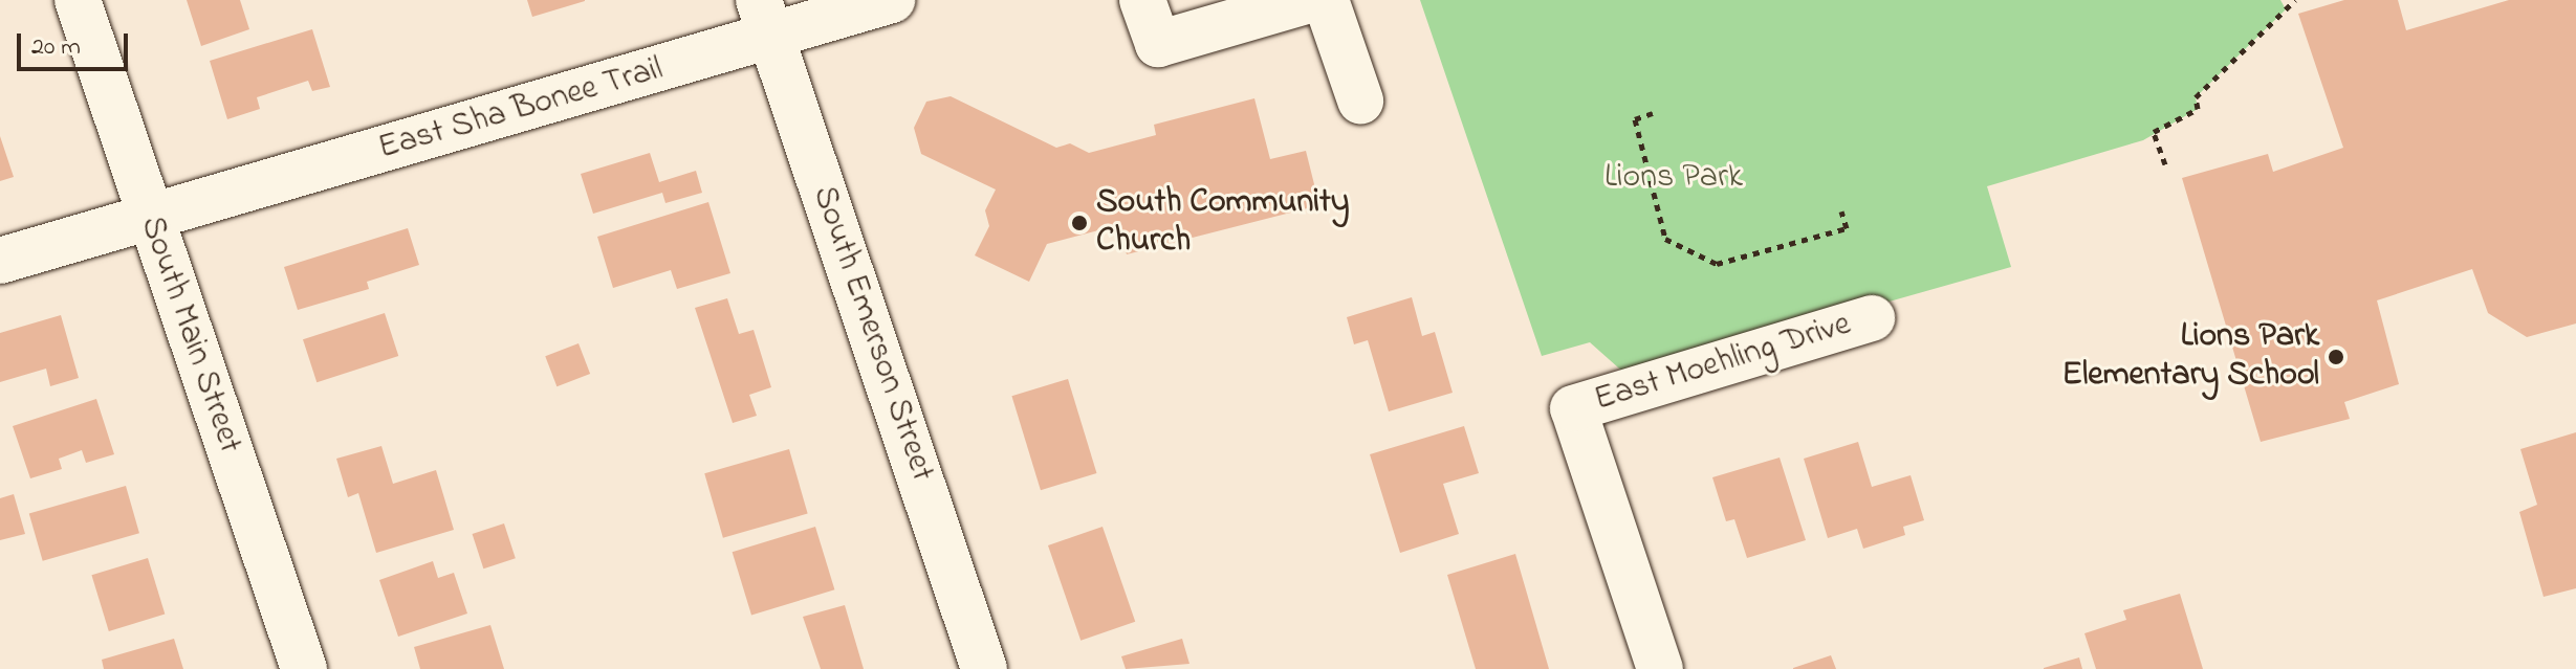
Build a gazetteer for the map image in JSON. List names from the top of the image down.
{
  "streets": {
    "street": [
      "East Sha Bonee Trail",
      "South Emerson Street",
      "South Main Street",
      "East Moehling Drive"
    ]
  },
  "crossings": [
    ["East Sha Bonee Trail", "South Emerson Street"],
    ["East Sha Bonee Trail", "South Main Street"]
  ],
  "parks": ["Lions Park"],
  "places": ["South Community Church", "Lions Park Elementary School"],
  "scale_bar": "20 m"
}
